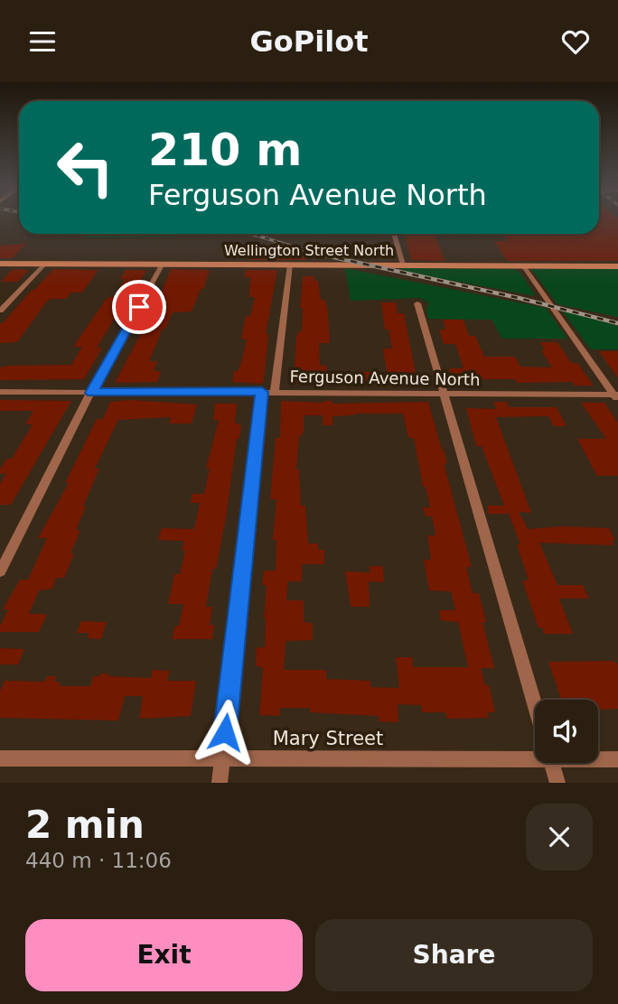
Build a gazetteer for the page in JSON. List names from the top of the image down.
{
  "streets": {
    "main road": ["Wellington Street North"],
    "street": ["Ferguson Avenue North", "Mary Street"]
  },
  "page": {
    "header": "GoPilot",
    "turn": ["210 m", "Ferguson Avenue North"],
    "heading": ["2 min", "440 m · 11:06"],
    "buttons": ["Exit", "Share"]
  }
}
